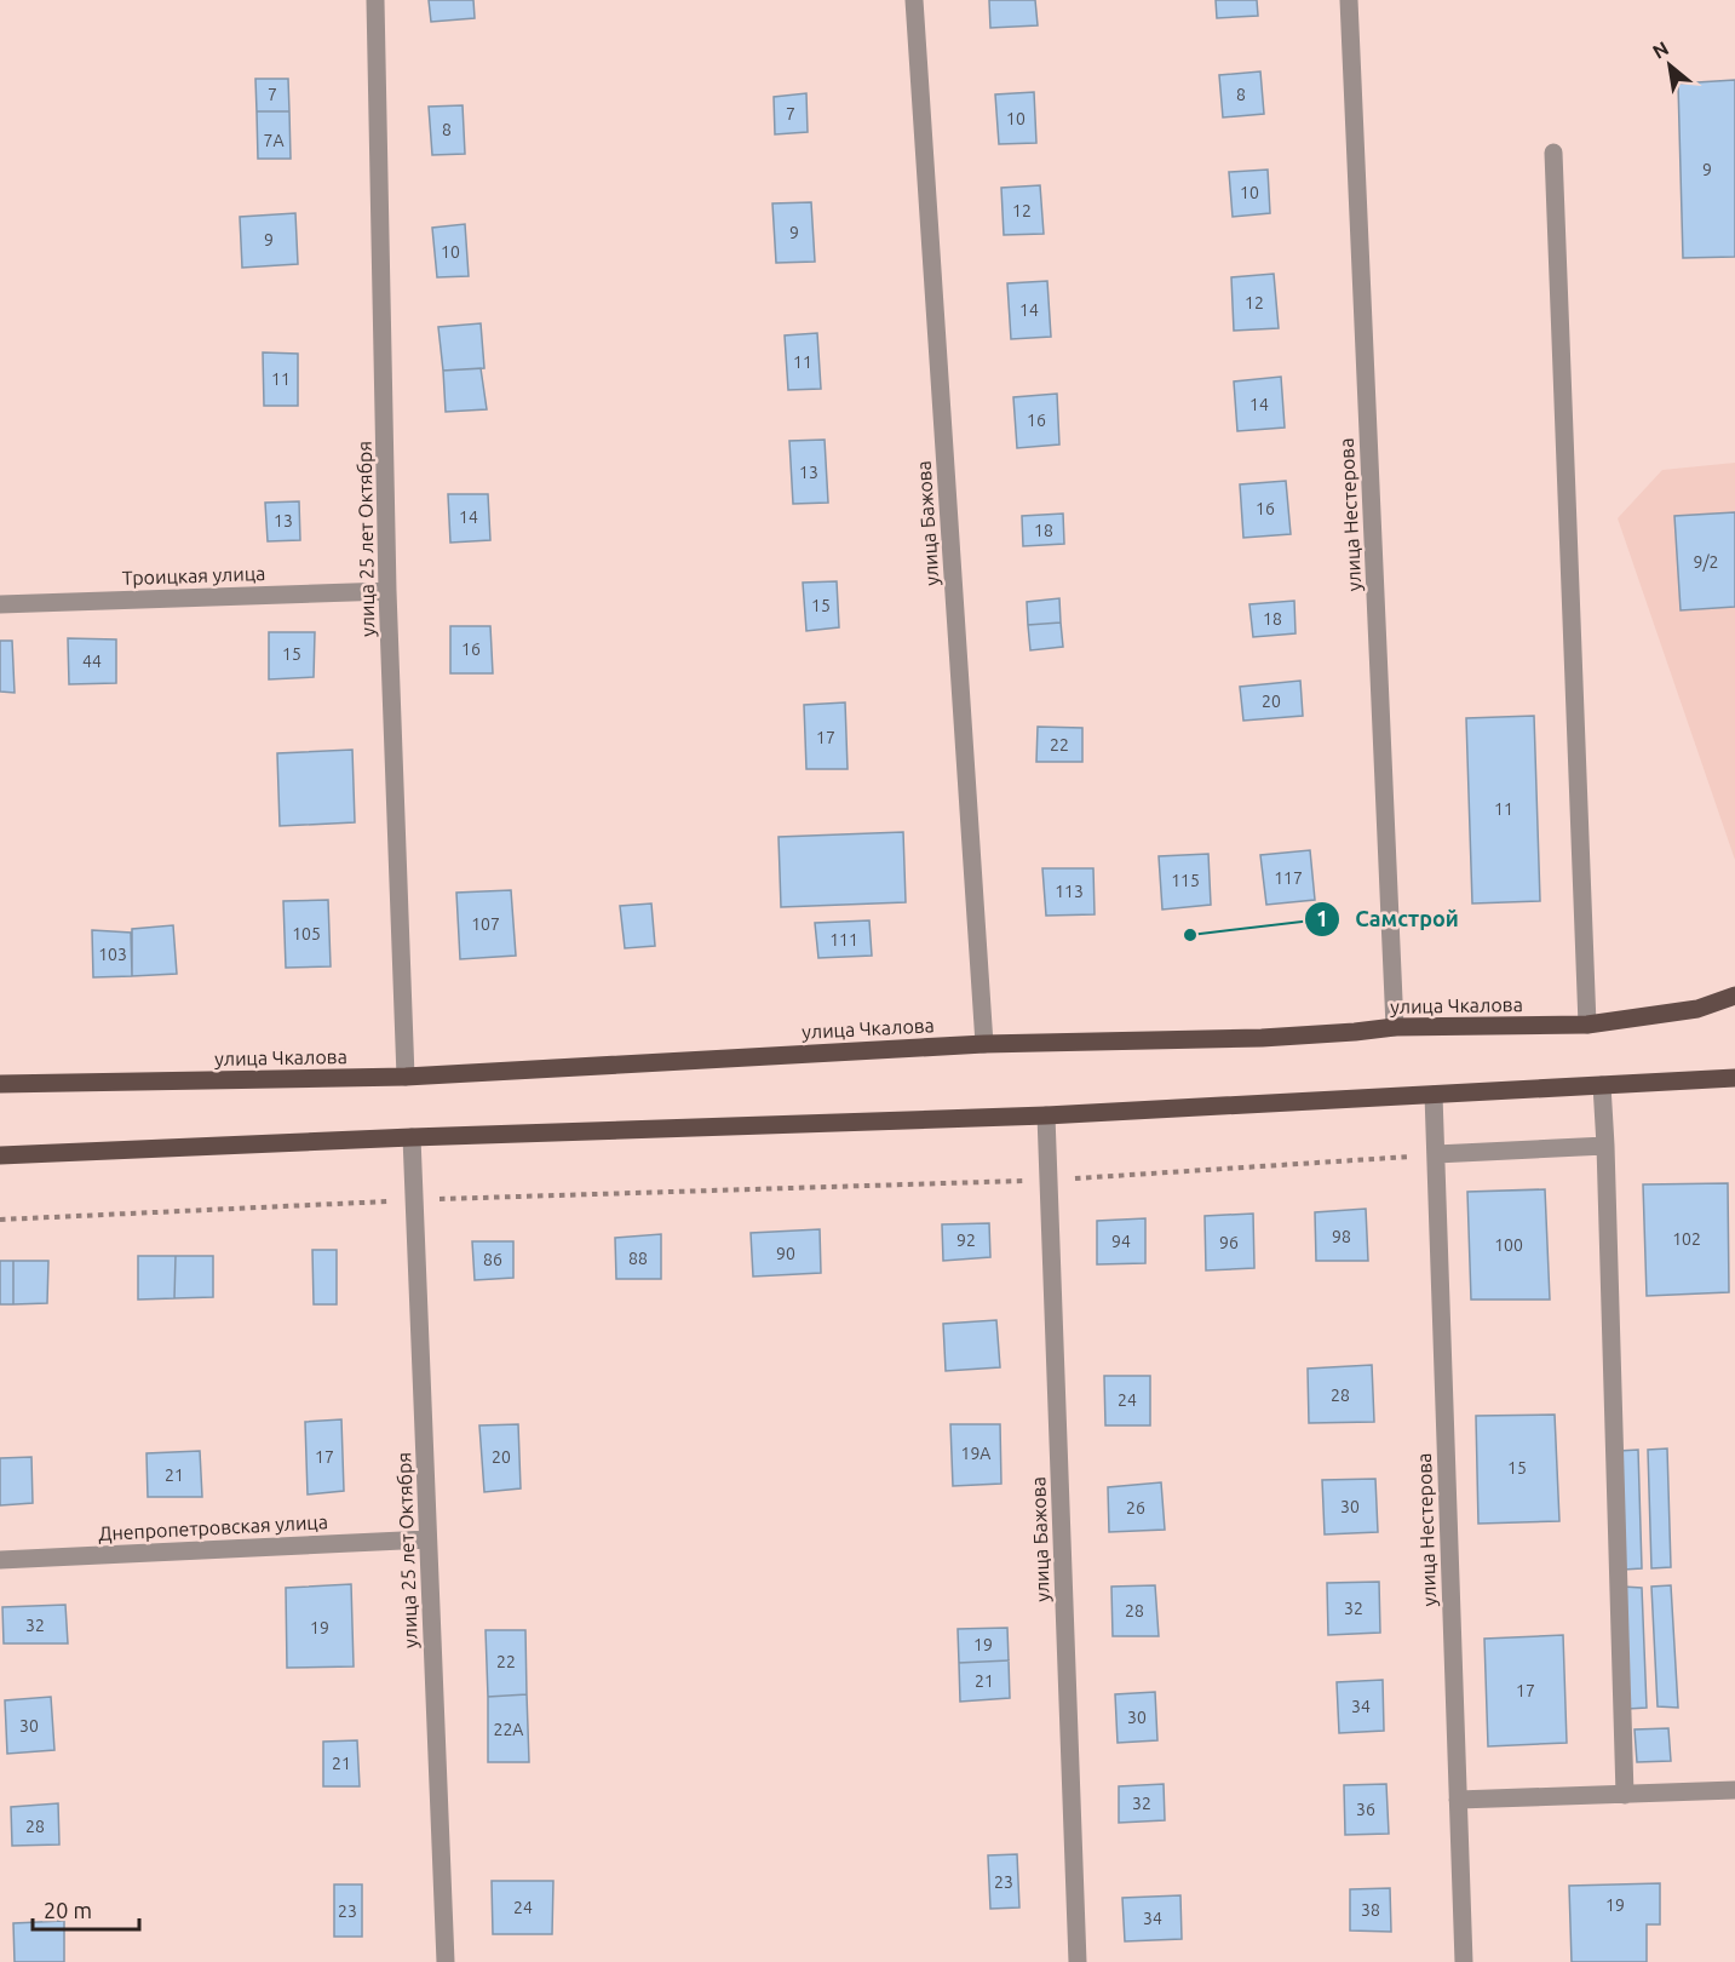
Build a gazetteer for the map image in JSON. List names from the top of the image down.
{
  "streets": {
    "main road": ["улица Чкалова"],
    "street": [
      "улица Нестерова",
      "улица Бажова",
      "улица 25 лет Октября",
      "Троицкая улица",
      "Днепропетровская улица"
    ]
  },
  "crossings": [
    ["улица Нестерова", "улица Чкалова"],
    ["улица Бажова", "улица Чкалова"],
    ["улица 25 лет Октября", "Троицкая улица"],
    ["улица 25 лет Октября", "улица Чкалова"],
    ["улица 25 лет Октября", "Днепропетровская улица"]
  ],
  "places": ["Самстрой"],
  "house_numbers": [
    "7",
    "8",
    "7",
    "10",
    "8",
    "7А",
    "9",
    "10",
    "12",
    "9",
    "9",
    "10",
    "12",
    "14",
    "11",
    "11",
    "14",
    "16",
    "13",
    "16",
    "14",
    "13",
    "18",
    "9/2",
    "15",
    "18",
    "16",
    "15",
    "44",
    "20",
    "17",
    "22",
    "11",
    "117",
    "115",
    "113",
    "107",
    "105",
    "111",
    "103",
    "98",
    "102",
    "92",
    "94",
    "96",
    "100",
    "90",
    "88",
    "86",
    "28",
    "24",
    "19А",
    "17",
    "20",
    "15",
    "21",
    "30",
    "26",
    "32",
    "28",
    "32",
    "19",
    "19",
    "22",
    "21",
    "17",
    "34",
    "30",
    "30",
    "22А",
    "21",
    "32",
    "36",
    "28",
    "23",
    "19",
    "24",
    "38",
    "23",
    "34"
  ],
  "scale_bar": "20 m",
  "north": "top left"
}
